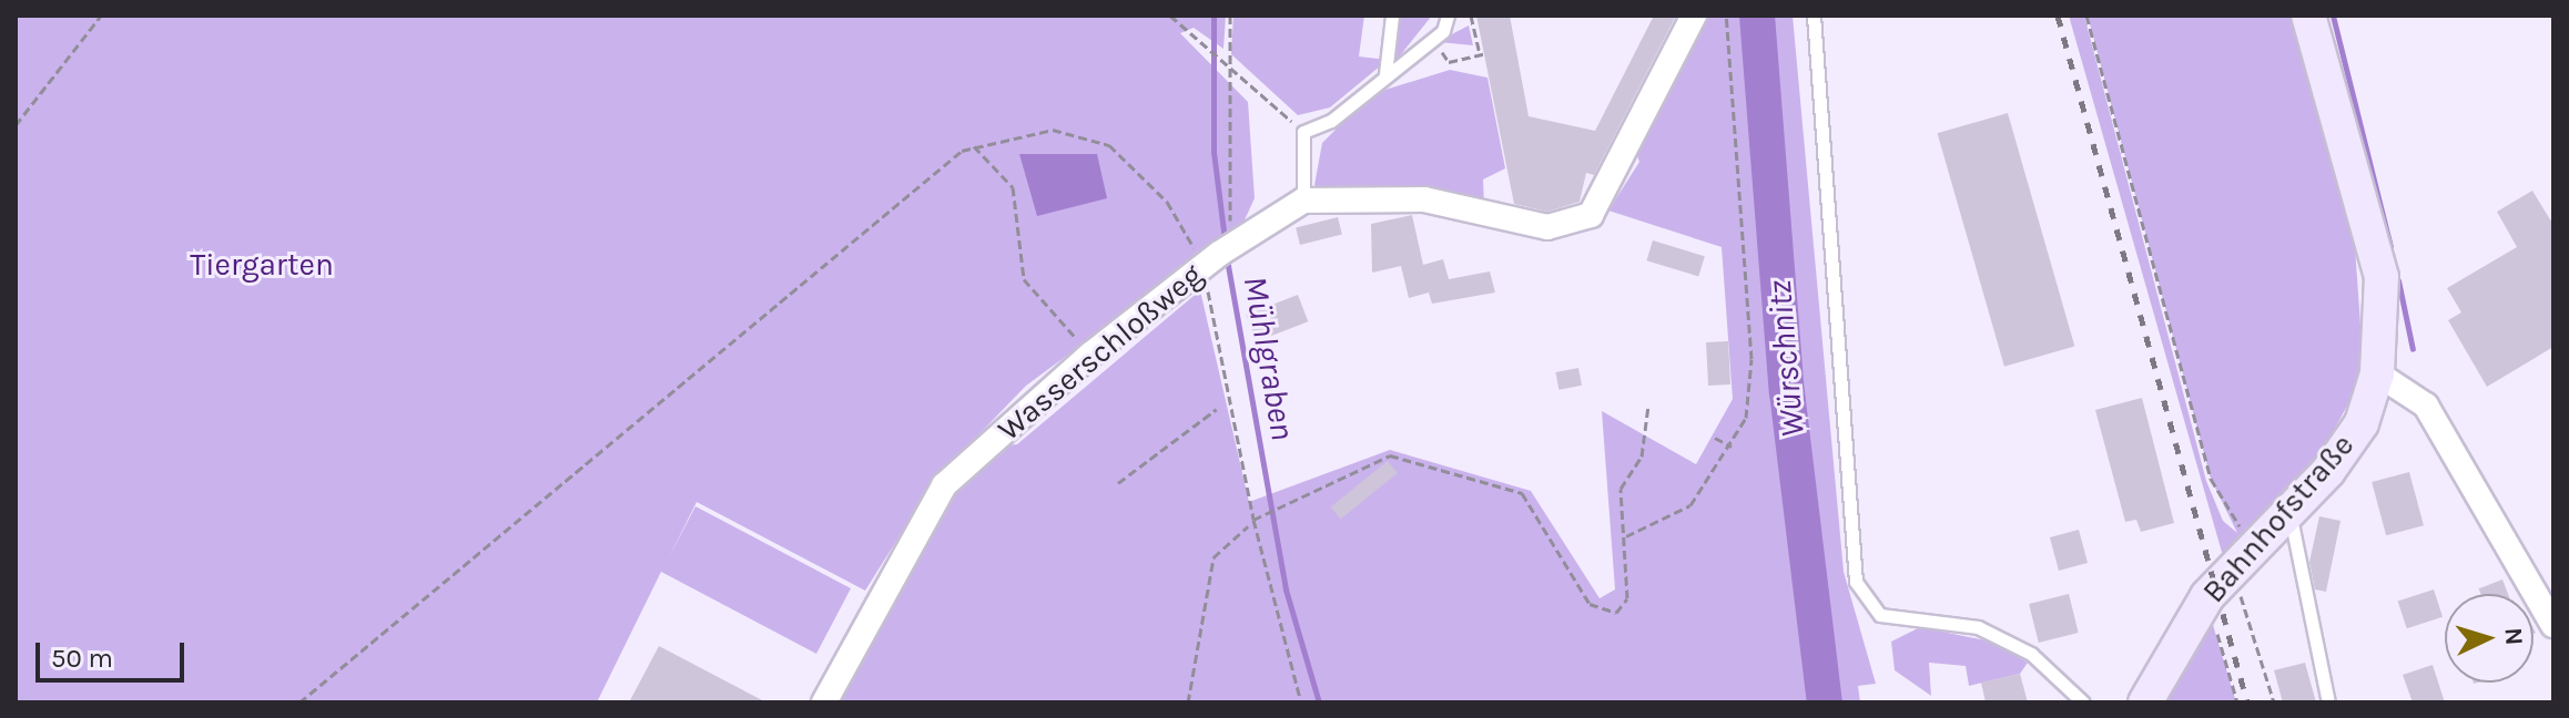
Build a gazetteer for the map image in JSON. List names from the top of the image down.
{
  "streets": {
    "main road": ["Bahnhofstraße"],
    "street": ["Wasserschloßweg"]
  },
  "water": ["Mühlgraben", "Würschnitz"],
  "parks": ["Tiergarten"],
  "scale_bar": "50 m",
  "north": "right"
}
